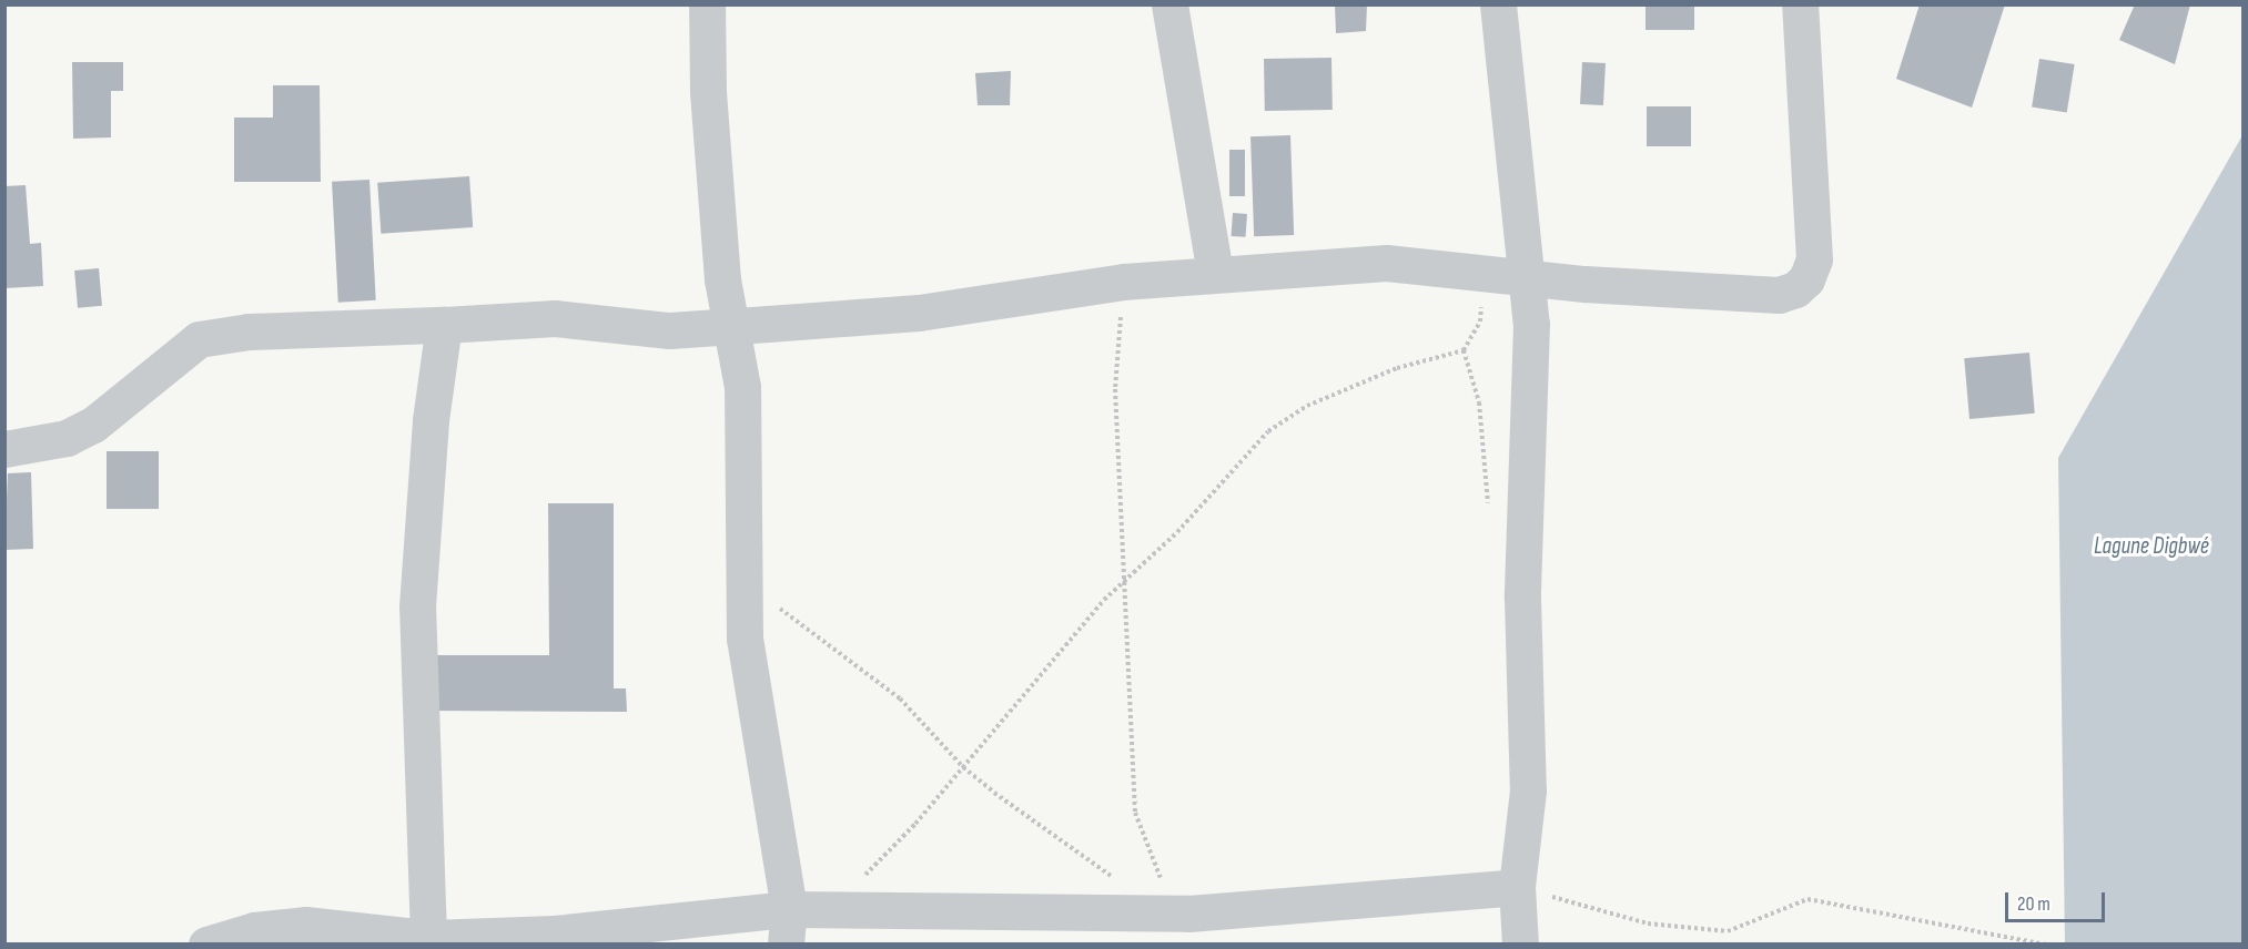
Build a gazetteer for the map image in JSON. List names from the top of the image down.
{
  "water": ["Lagune Digbwé"],
  "scale_bar": "20 m"
}
